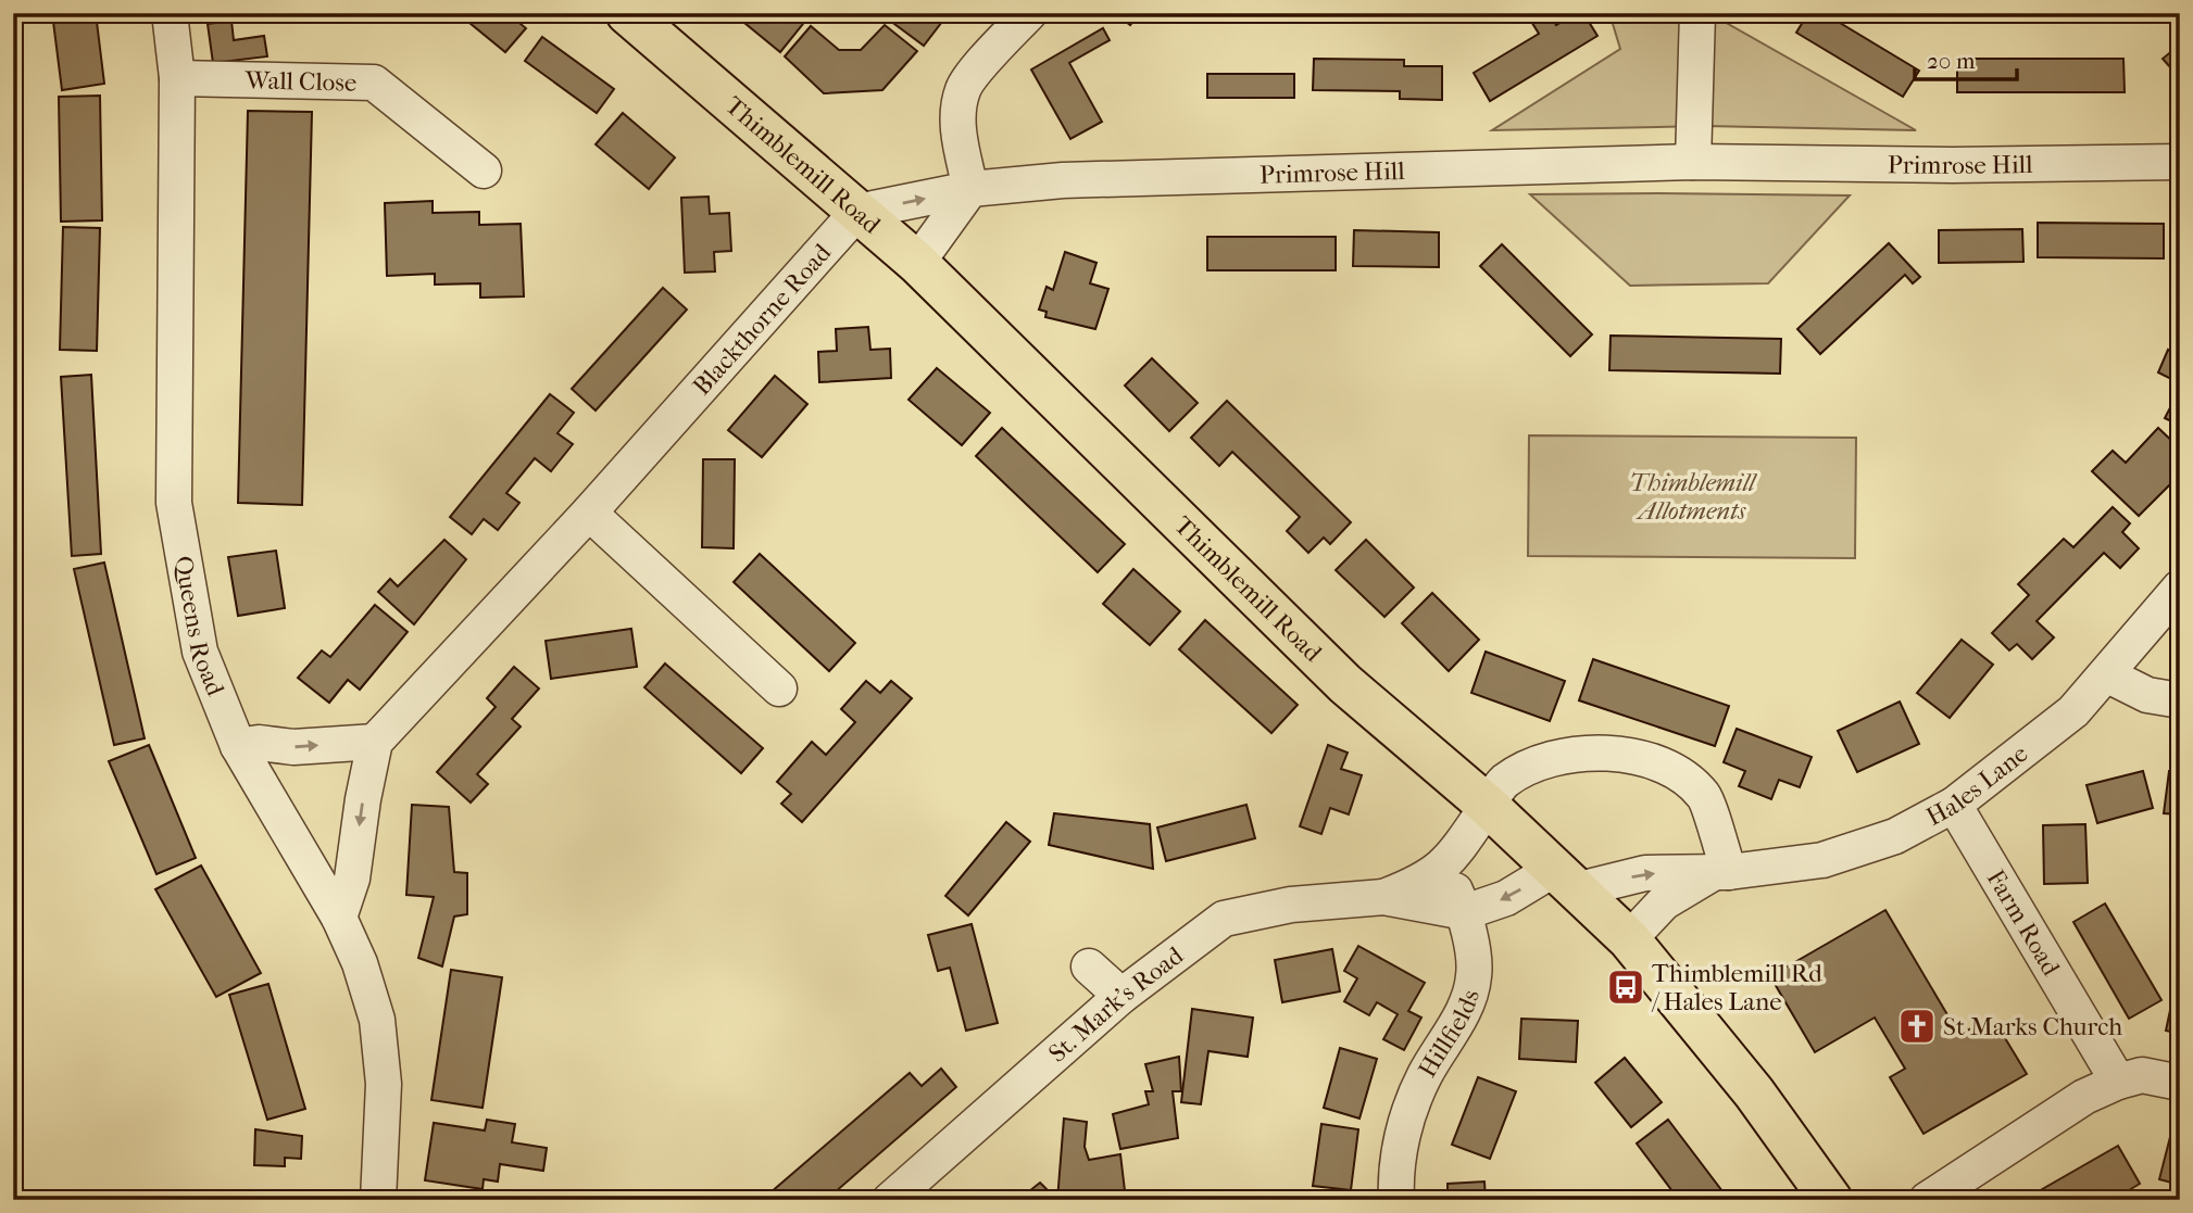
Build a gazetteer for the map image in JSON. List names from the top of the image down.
{
  "streets": {
    "main road": ["Thimblemill Road"],
    "street": [
      "Wall Close",
      "Primrose Hill",
      "Blackthorne Road",
      "Queens Road",
      "Hales Lane",
      "Farm Road",
      "St. Mark's Road",
      "Hillfields"
    ]
  },
  "crossings": [
    ["Wall Close", "Queens Road"],
    ["Thimblemill Road", "Blackthorne Road"],
    ["Thimblemill Road", "Hales Lane"],
    ["Thimblemill Road", "St. Mark's Road"],
    ["Hales Lane", "Farm Road"],
    ["Hales Lane", "St. Mark's Road"],
    ["St. Mark's Road", "Hillfields"]
  ],
  "parks": ["Thimblemill Allotments"],
  "places": {
    "bus stop": ["Thimblemill Rd / Hales Lane"],
    "church": ["St Marks Church"]
  },
  "scale_bar": "20 m"
}
